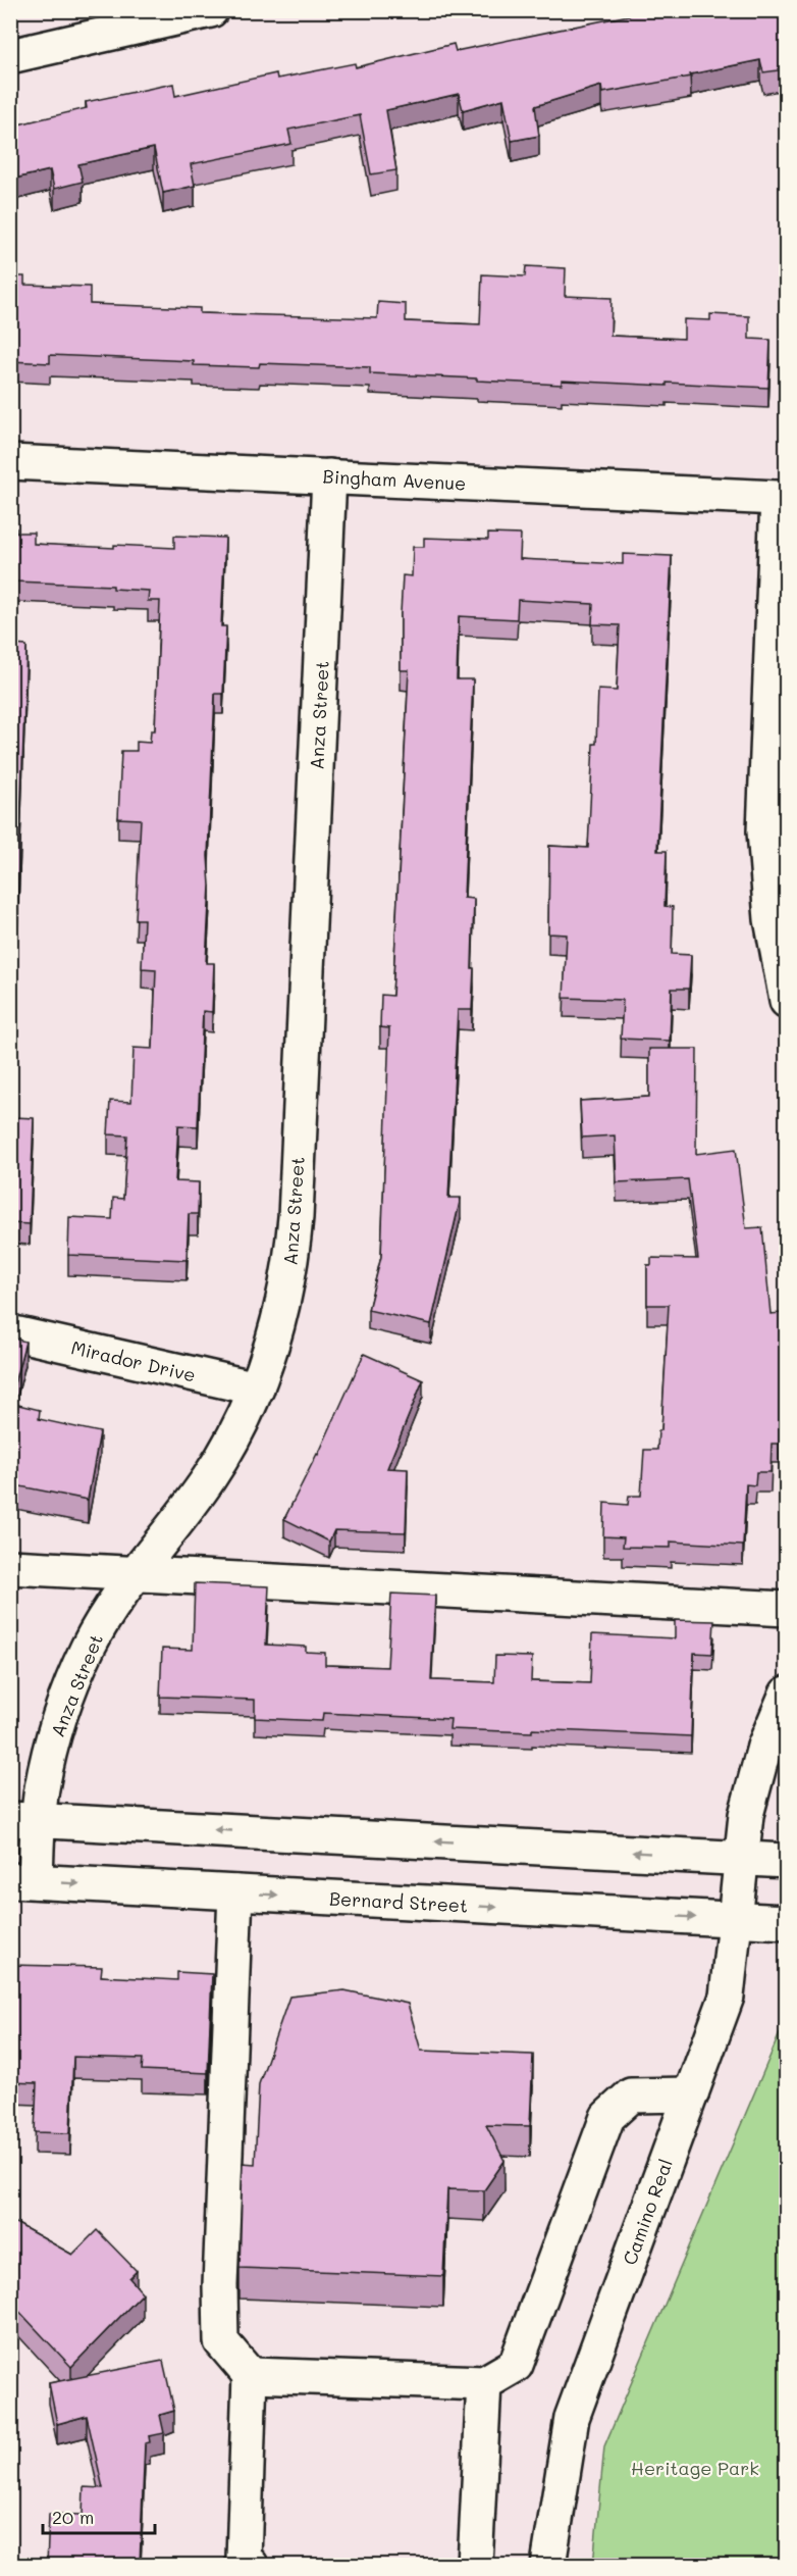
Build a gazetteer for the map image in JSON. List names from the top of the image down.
{
  "streets": {
    "street": [
      "Bingham Avenue",
      "Anza Street",
      "Mirador Drive",
      "Bernard Street",
      "Camino Real"
    ]
  },
  "crossings": [
    ["Bingham Avenue", "Anza Street"],
    ["Anza Street", "Mirador Drive"],
    ["Anza Street", "Bernard Street"],
    ["Bernard Street", "Camino Real"]
  ],
  "parks": ["Heritage Park"],
  "scale_bar": "20 m"
}
